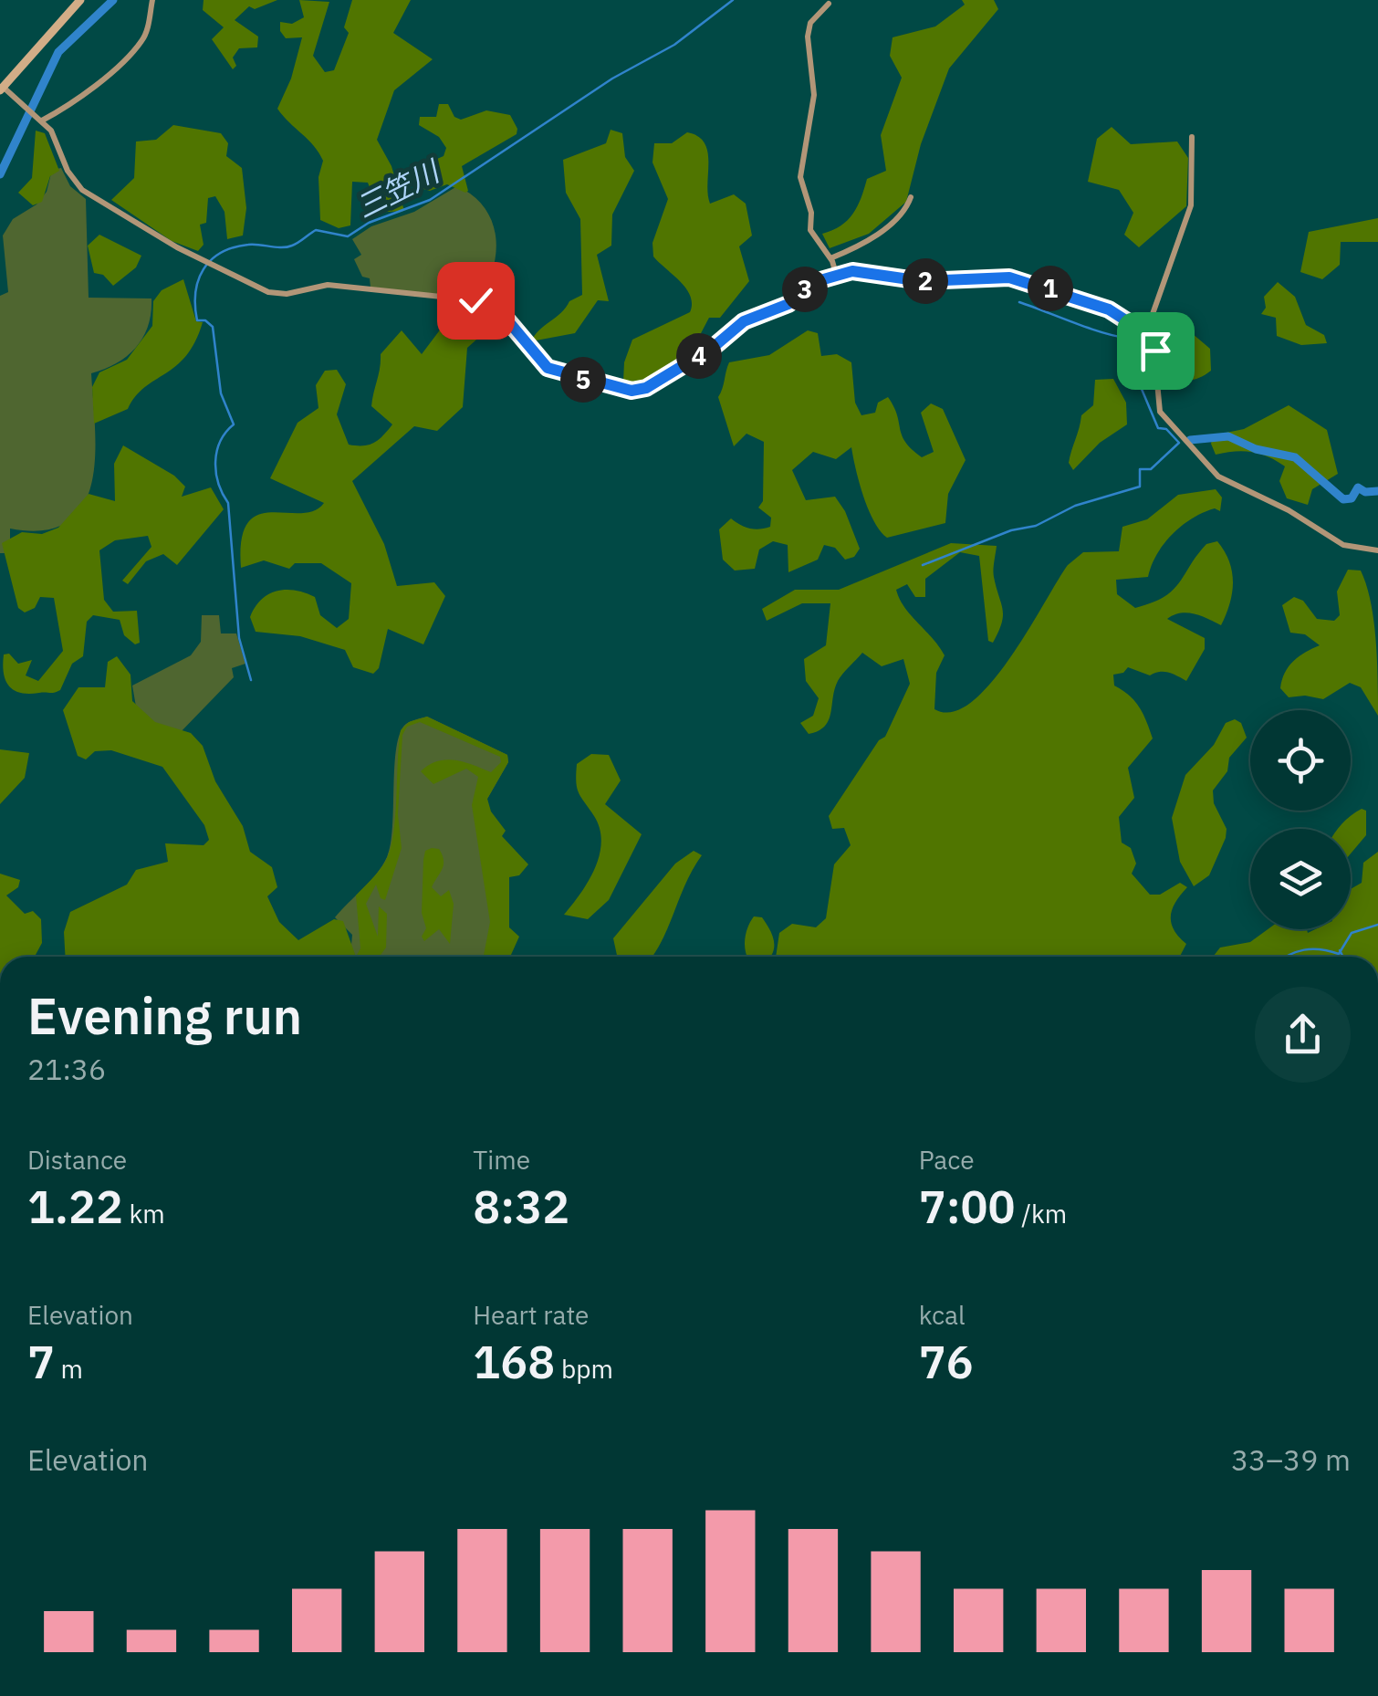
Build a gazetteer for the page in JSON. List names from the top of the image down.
{
  "water": ["三笠川"],
  "page": {
    "pins": [
      "2",
      "1",
      "3",
      "4",
      "5"
    ],
    "heading": ["Evening run", "21:36"],
    "stats": [
      ["Distance", "1.22 km"],
      ["Time", "8:32"],
      ["Pace", "7:00 /km"],
      ["Elevation", "7 m"],
      ["Heart rate", "168 bpm"],
      ["kcal", "76"]
    ],
    "chart": ["Elevation", "33–39 m"]
  }
}
